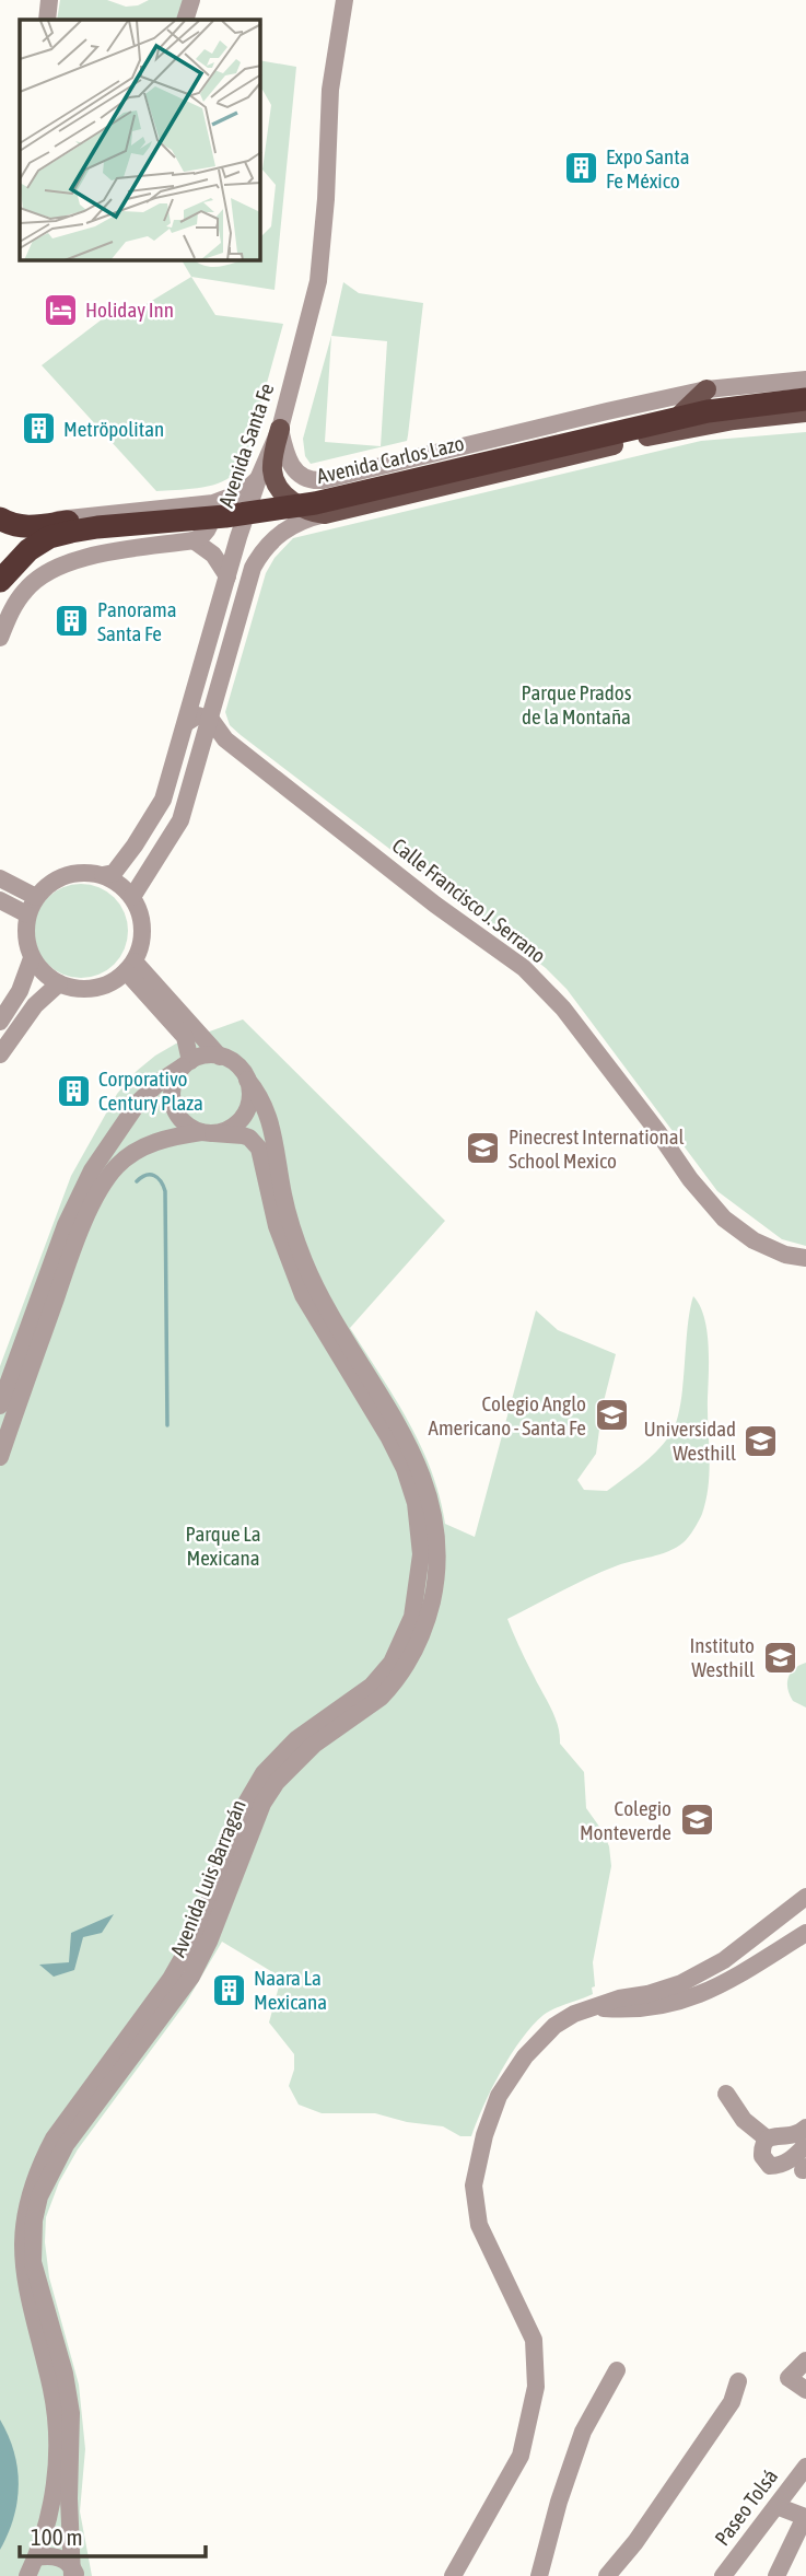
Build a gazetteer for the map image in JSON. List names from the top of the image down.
{
  "streets": {
    "highway": ["Avenida Carlos Lazo"],
    "street": [
      "Avenida Santa Fe",
      "Calle Francisco J. Serrano",
      "Avenida Luis Barragán",
      "Paseo Tolsá"
    ]
  },
  "crossings": [
    ["Avenida Santa Fe", "Avenida Carlos Lazo"],
    ["Avenida Carlos Lazo", "Calle Francisco J. Serrano"]
  ],
  "parks": ["Parque Prados de la Montaña", "Parque La Mexicana"],
  "places": {
    "building": [
      "Expo Santa Fe México",
      "Metröpolitan",
      "Panorama Santa Fe",
      "Corporativo Century Plaza",
      "Naara La Mexicana"
    ],
    "hotel": ["Holiday Inn"],
    "school or university": [
      "Pinecrest International School Mexico",
      "Colegio Anglo Americano - Santa Fe",
      "Universidad Westhill",
      "Instituto Westhill",
      "Colegio Monteverde"
    ]
  },
  "scale_bar": "100 m"
}
